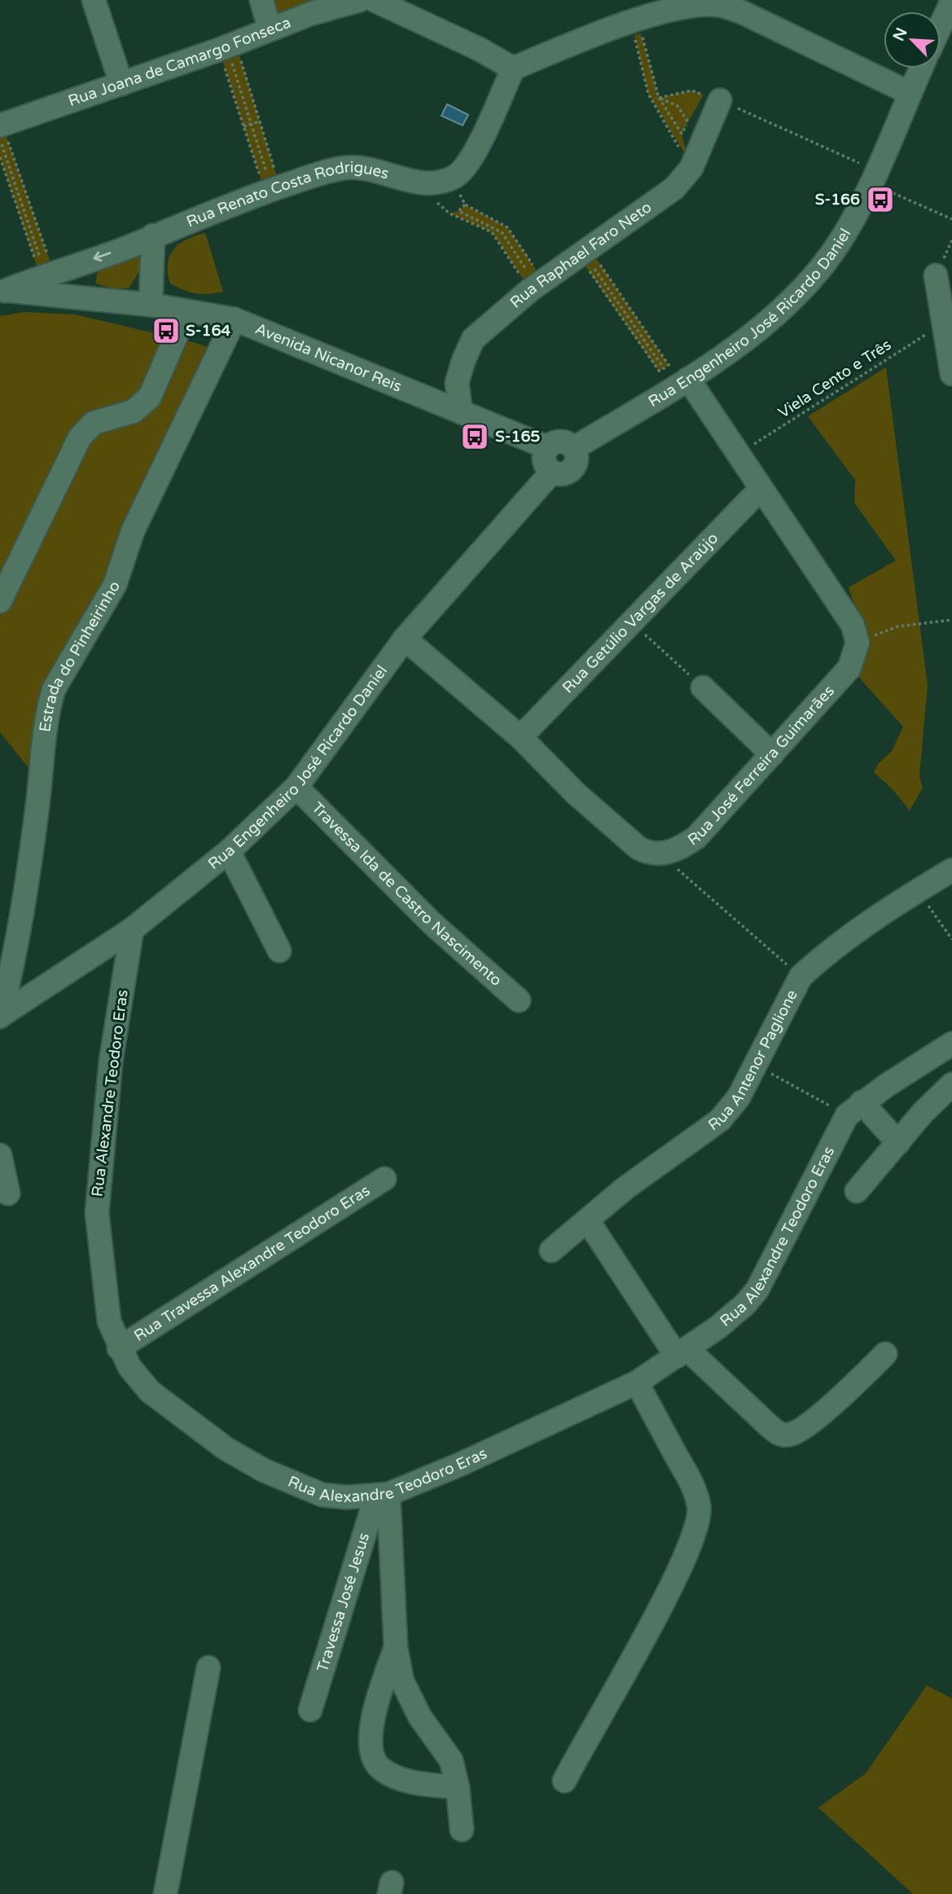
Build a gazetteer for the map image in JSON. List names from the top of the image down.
{
  "streets": {
    "street": [
      "Rua Joana de Camargo Fonseca",
      "Rua Renato Costa Rodrigues",
      "Rua Raphael Faro Neto",
      "Rua Engenheiro José Ricardo Daniel",
      "Avenida Nicanor Reis",
      "Rua Getúlio Vargas de Araújo",
      "Estrada do Pinheirinho",
      "Rua José Ferreira Guimarães",
      "Travessa Ida de Castro Nascimento",
      "Rua Antenor Paglione",
      "Rua Alexandre Teodoro Eras",
      "Rua Travessa Alexandre Teodoro Eras",
      "Travessa José Jesus"
    ],
    "path": ["Viela Cento e Três"]
  },
  "crossings": [
    ["Rua Renato Costa Rodrigues", "Avenida Nicanor Reis"],
    ["Rua Raphael Faro Neto", "Avenida Nicanor Reis"],
    ["Rua Engenheiro José Ricardo Daniel", "Avenida Nicanor Reis"],
    ["Rua Engenheiro José Ricardo Daniel", "Estrada do Pinheirinho"],
    ["Rua Engenheiro José Ricardo Daniel", "Travessa Ida de Castro Nascimento"],
    ["Rua Engenheiro José Ricardo Daniel", "Rua Alexandre Teodoro Eras"],
    ["Avenida Nicanor Reis", "Estrada do Pinheirinho"],
    ["Rua Alexandre Teodoro Eras", "Rua Travessa Alexandre Teodoro Eras"],
    ["Rua Alexandre Teodoro Eras", "Travessa José Jesus"]
  ],
  "places": {
    "bus stop": ["S-166", "S-164", "S-165"]
  },
  "north": "top left"
}
